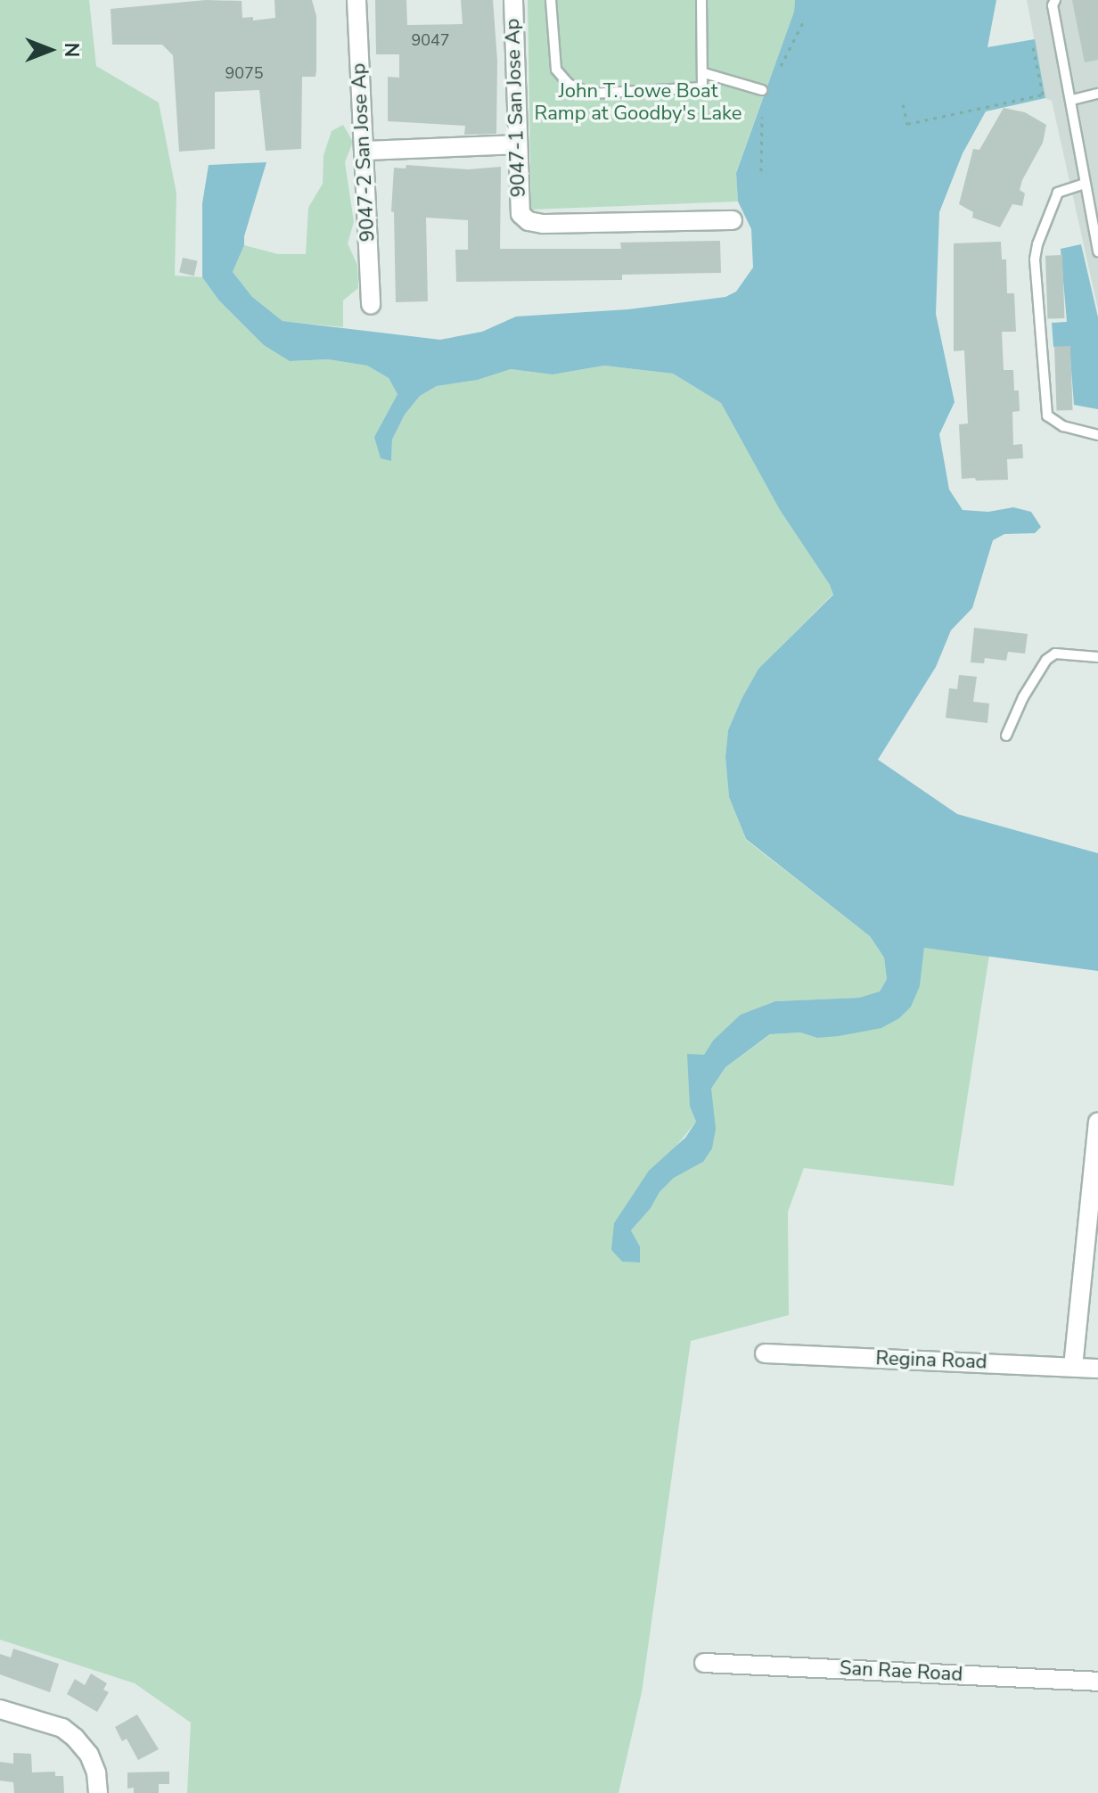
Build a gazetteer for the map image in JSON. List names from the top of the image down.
{
  "streets": {
    "street": [
      "9047-1 San Jose Ap",
      "9047-2 San Jose Ap",
      "Regina Road",
      "San Rae Road"
    ]
  },
  "parks": ["John T. Lowe Boat Ramp at Goodby's Lake"],
  "house_numbers": ["9047", "9075"],
  "north": "right"
}
